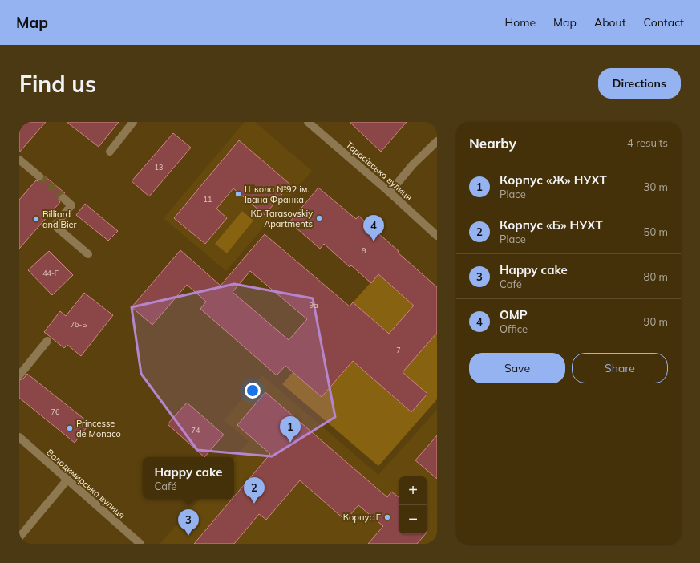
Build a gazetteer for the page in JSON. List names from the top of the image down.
{
  "streets": {
    "street": ["Тарасівська вулиця", "Володимирська вулиця"]
  },
  "places": [
    "Школа №92 ім. Івана Франка",
    "КБ Tarasovskiy Apartments",
    "Billiard and Bier",
    "Princesse de Monaco",
    "Корпус Г"
  ],
  "house_numbers": [
    "13",
    "11",
    "9",
    "44-Г",
    "9а",
    "76-Б",
    "7",
    "76",
    "74"
  ],
  "page": {
    "header": "Map",
    "nav": [
      "Home",
      "Map",
      "About",
      "Contact"
    ],
    "buttons": [
      "Directions",
      ["Save", "Share"]
    ],
    "title": "Find us",
    "heading": ["Nearby", "4 results"],
    "list": [
      {
        "mark": "1",
        "name": "Корпус «Ж» НУХТ",
        "note": "Place",
        "value": "30 m"
      },
      {
        "mark": "2",
        "name": "Корпус «Б» НУХТ",
        "note": "Place",
        "value": "50 m"
      },
      {
        "mark": "3",
        "name": "Happy cake",
        "note": "Café",
        "value": "80 m"
      },
      {
        "mark": "4",
        "name": "OMP",
        "note": "Office",
        "value": "90 m"
      }
    ],
    "pins": [
      "4",
      "1",
      "2",
      "3"
    ],
    "popup": ["Happy cake", "Café"],
    "map_buttons": ["+", "−"]
  }
}
